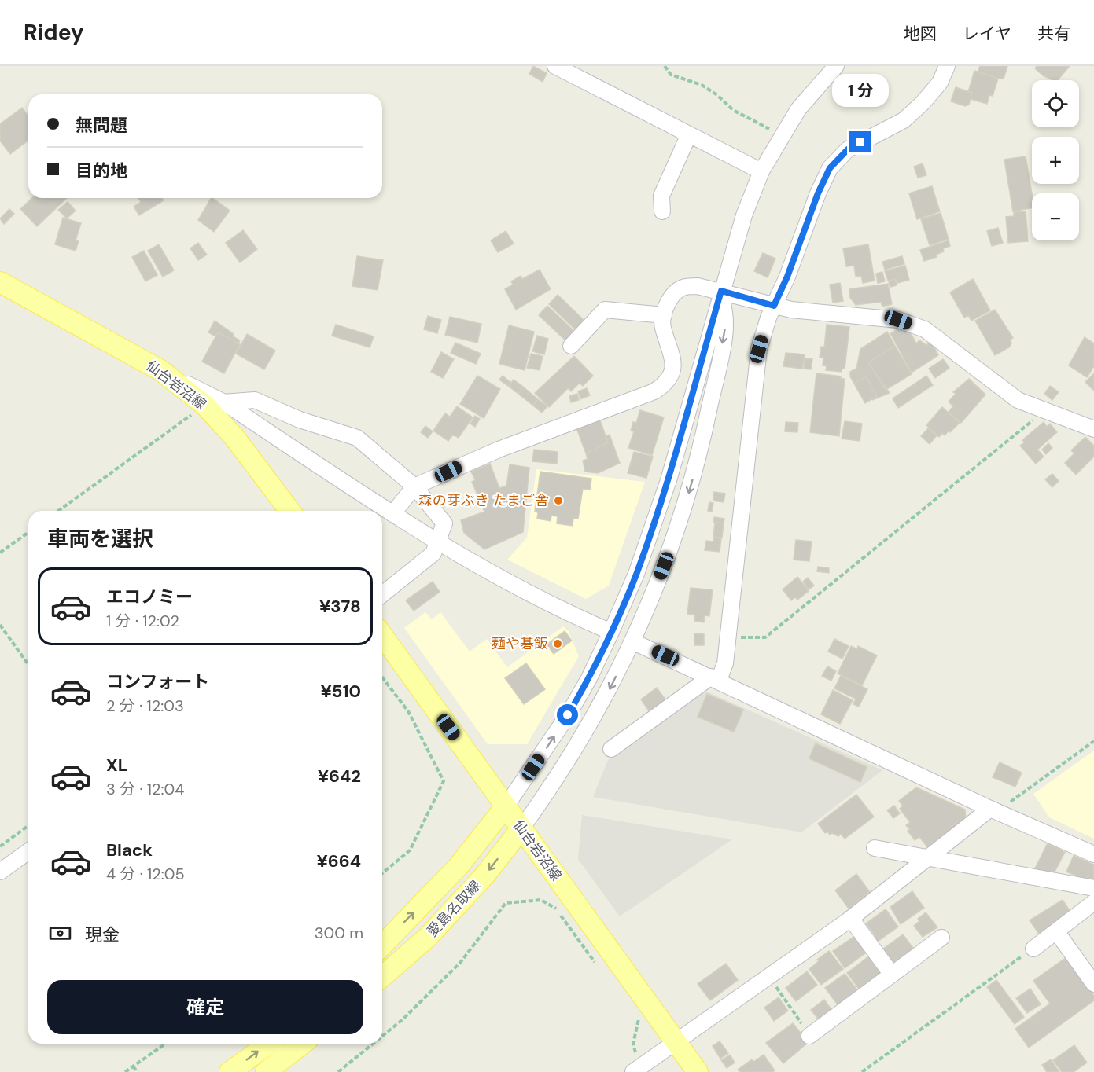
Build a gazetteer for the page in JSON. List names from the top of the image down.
{
  "streets": {
    "main road": ["仙台岩沼線", "愛島名取線"]
  },
  "crossings": [
    ["仙台岩沼線", "愛島名取線"]
  ],
  "places": ["森の芽ぶき たまご舎", "麺や碁飯"],
  "page": {
    "header": "Ridey",
    "nav": ["地図", "レイヤ", "共有"],
    "bubble": "1 分",
    "map_buttons": ["+", "−"],
    "banner": ["無問題", "目的地"],
    "heading": "車両を選択",
    "list": [
      {
        "name": "エコノミー",
        "note": "1 分 · 12:02",
        "value": "¥378"
      },
      {
        "name": "コンフォート",
        "note": "2 分 · 12:03",
        "value": "¥510"
      },
      {
        "name": "XL",
        "note": "3 分 · 12:04",
        "value": "¥642"
      },
      {
        "name": "Black",
        "note": "4 分 · 12:05",
        "value": "¥664"
      }
    ],
    "pay": ["現金", "300 m"],
    "buttons": "確定"
  }
}
